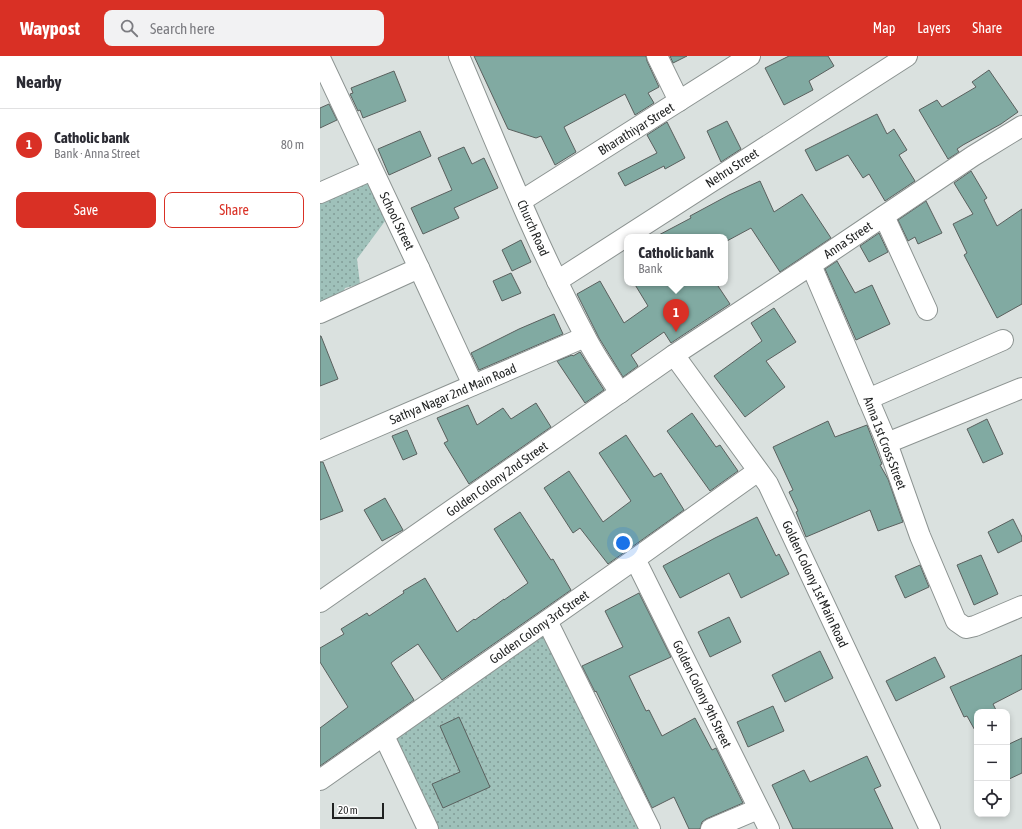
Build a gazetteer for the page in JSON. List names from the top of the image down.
{
  "streets": {
    "street": [
      "Bharathiyar Street",
      "Nehru Street",
      "School Street",
      "Church Road",
      "Anna Street",
      "Sathya Nagar 2nd Main Road",
      "Anna 1st Cross Street",
      "Golden Colony 2nd Street",
      "Golden Colony 1st Main Road",
      "Golden Colony 3rd Street",
      "Golden Colony 9th Street"
    ]
  },
  "crossings": [
    ["Bharathiyar Street", "Church Road"],
    ["Nehru Street", "Church Road"],
    ["School Street", "Sathya Nagar 2nd Main Road"],
    ["Church Road", "Sathya Nagar 2nd Main Road"],
    ["Church Road", "Golden Colony 2nd Street"],
    ["Anna Street", "Anna 1st Cross Street"],
    ["Anna Street", "Golden Colony 2nd Street"],
    ["Anna Street", "Golden Colony 1st Main Road"],
    ["Golden Colony 2nd Street", "Golden Colony 1st Main Road"],
    ["Golden Colony 1st Main Road", "Golden Colony 3rd Street"],
    ["Golden Colony 3rd Street", "Golden Colony 9th Street"]
  ],
  "scale_bar": "20 m",
  "page": {
    "header": "Waypost",
    "search": "Search here",
    "nav": ["Map", "Layers", "Share"],
    "heading": "Nearby",
    "list": [
      {
        "mark": "1",
        "name": "Catholic bank",
        "note": "Bank · Anna Street",
        "value": "80 m"
      }
    ],
    "buttons": ["Save", "Share"],
    "popup": ["Catholic bank", "Bank"],
    "pins": "1",
    "map_buttons": ["+", "−"],
    "scale": "20 m"
  }
}
